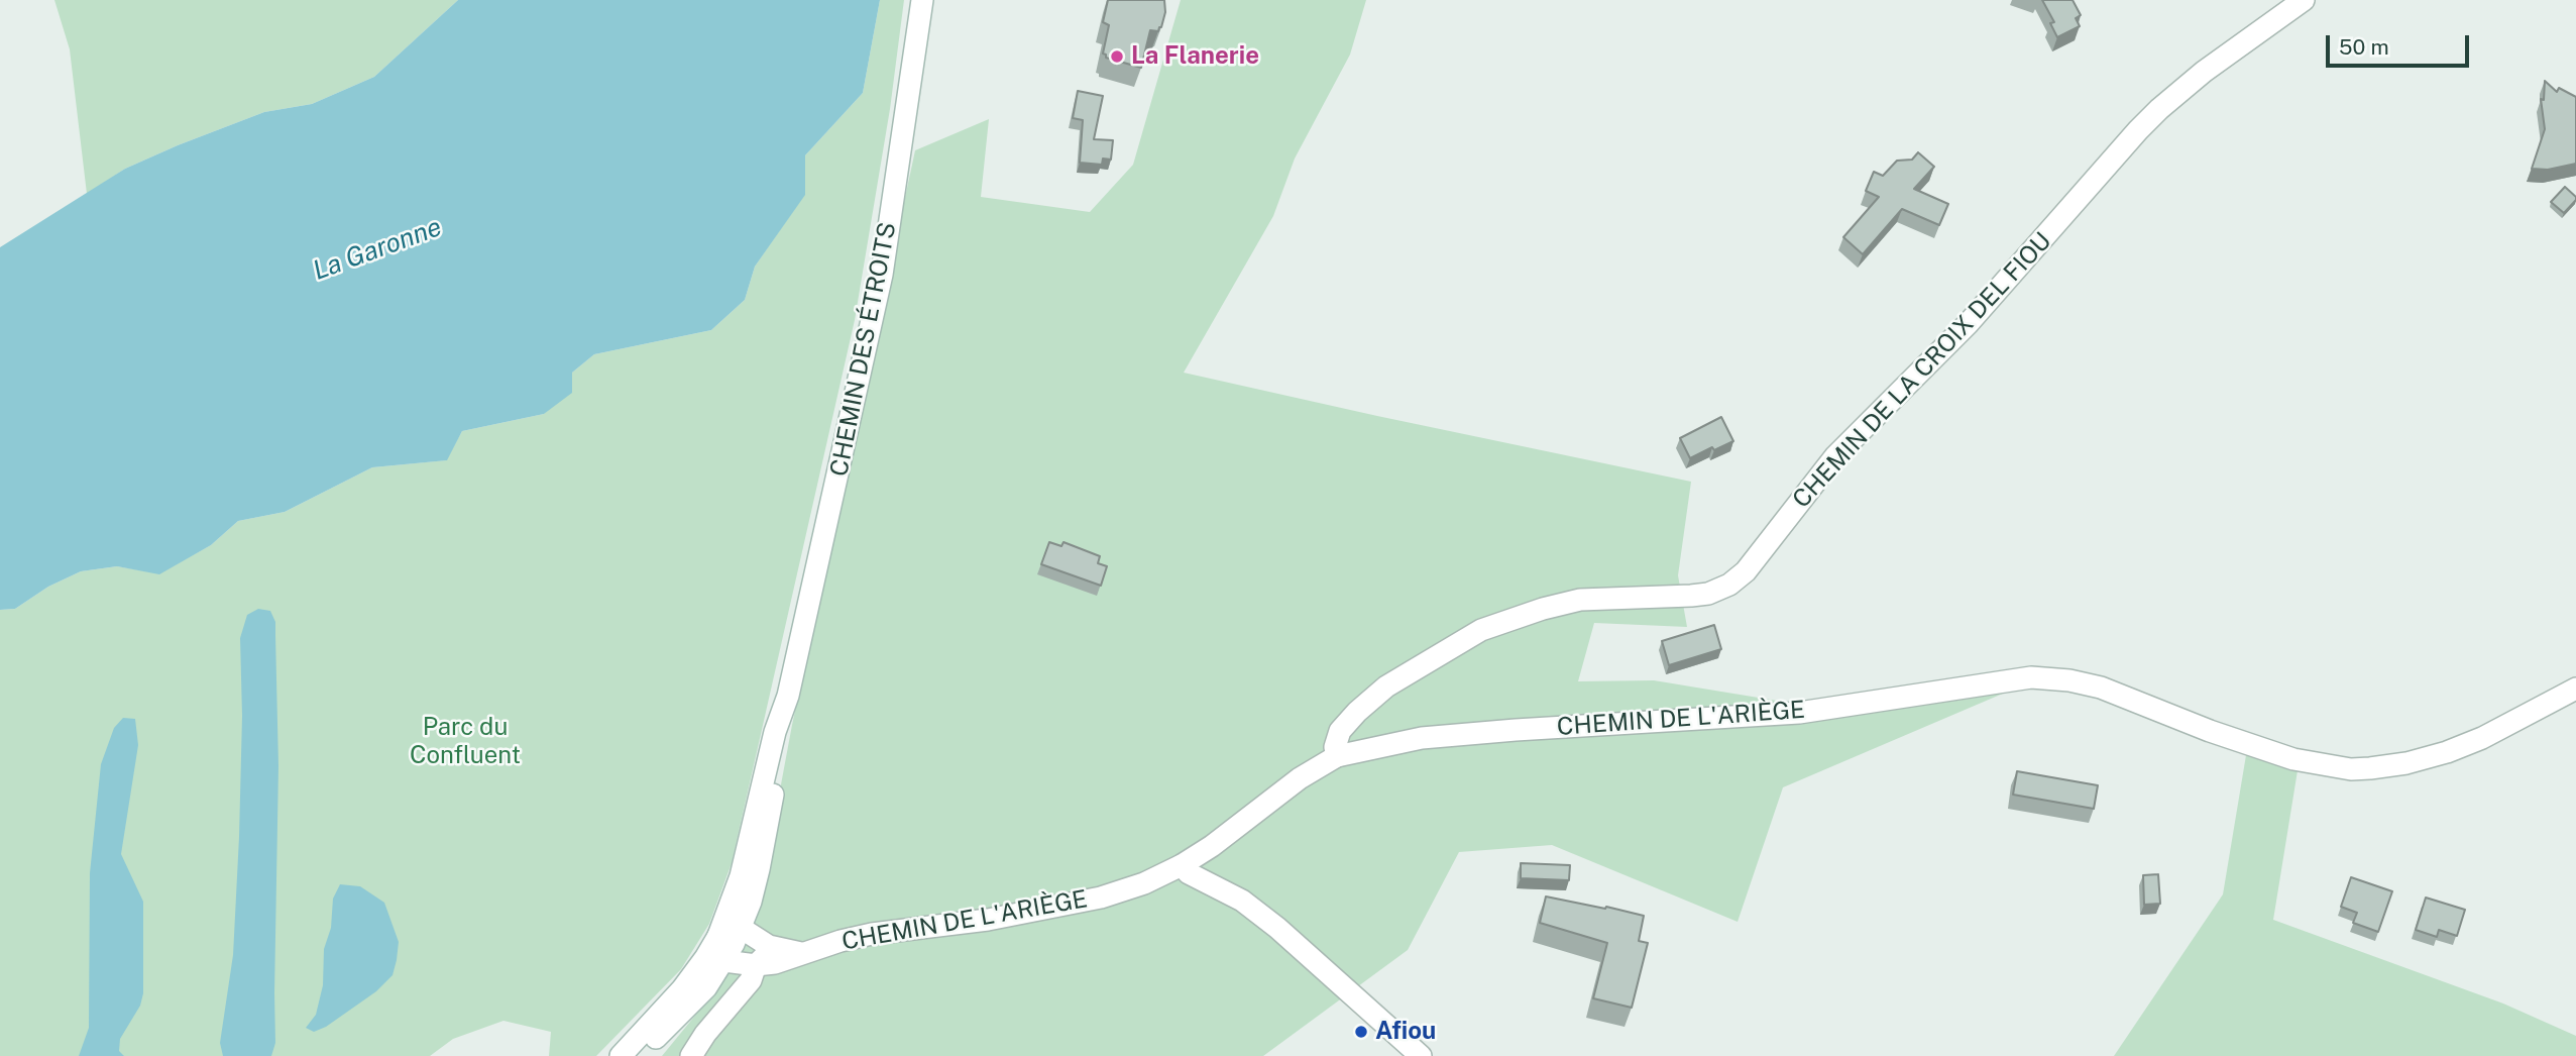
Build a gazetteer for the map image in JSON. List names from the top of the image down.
{
  "streets": {
    "street": ["CHEMIN DES ÉTROITS", "CHEMIN DE LA CROIX DEL FIOU", "CHEMIN DE L'ARIÈGE"]
  },
  "crossings": [
    ["CHEMIN DES ÉTROITS", "CHEMIN DE L'ARIÈGE"],
    ["CHEMIN DE LA CROIX DEL FIOU", "CHEMIN DE L'ARIÈGE"]
  ],
  "water": ["La Garonne"],
  "parks": ["Parc du Confluent"],
  "places": ["La Flanerie", "Afiou"],
  "scale_bar": "50 m"
}
